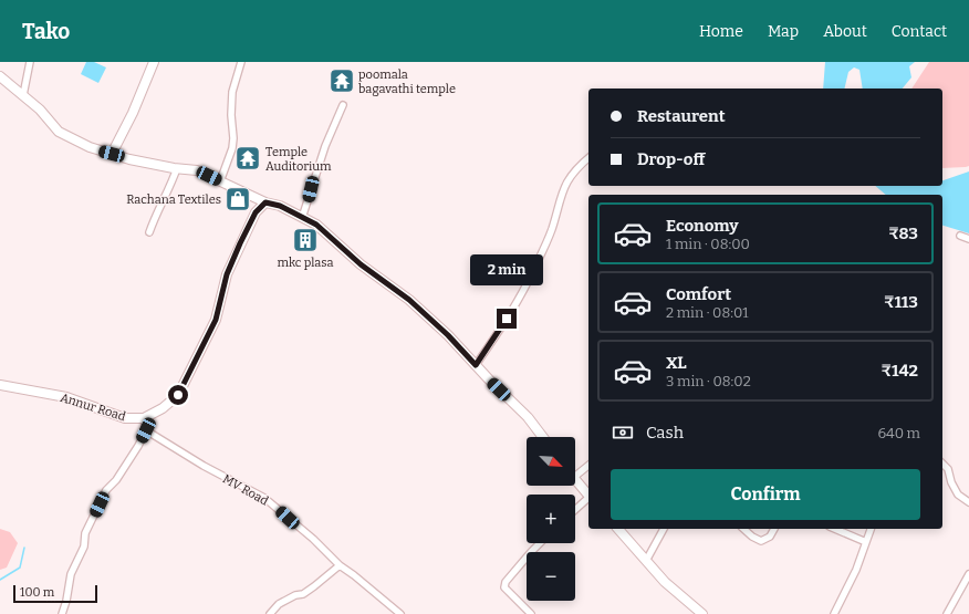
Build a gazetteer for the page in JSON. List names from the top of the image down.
{
  "streets": {
    "main road": ["Annur Road"],
    "street": ["MV Road"]
  },
  "places": {
    "temple": ["poomala bagavathi temple", "Temple Auditorium"],
    "shop": ["Rachana Textiles"],
    "building": ["mkc plasa"]
  },
  "scale_bar": "100 m",
  "north": "bottom right",
  "page": {
    "header": "Tako",
    "nav": [
      "Home",
      "Map",
      "About",
      "Contact"
    ],
    "banner": ["Restaurent", "Drop-off"],
    "list": [
      {
        "name": "Economy",
        "note": "1 min · 08:00",
        "value": "₹83"
      },
      {
        "name": "Comfort",
        "note": "2 min · 08:01",
        "value": "₹113"
      },
      {
        "name": "XL",
        "note": "3 min · 08:02",
        "value": "₹142"
      }
    ],
    "bubble": "2 min",
    "pay": ["Cash", "640 m"],
    "map_buttons": ["+", "−"],
    "buttons": "Confirm",
    "scale": "100 m"
  }
}
